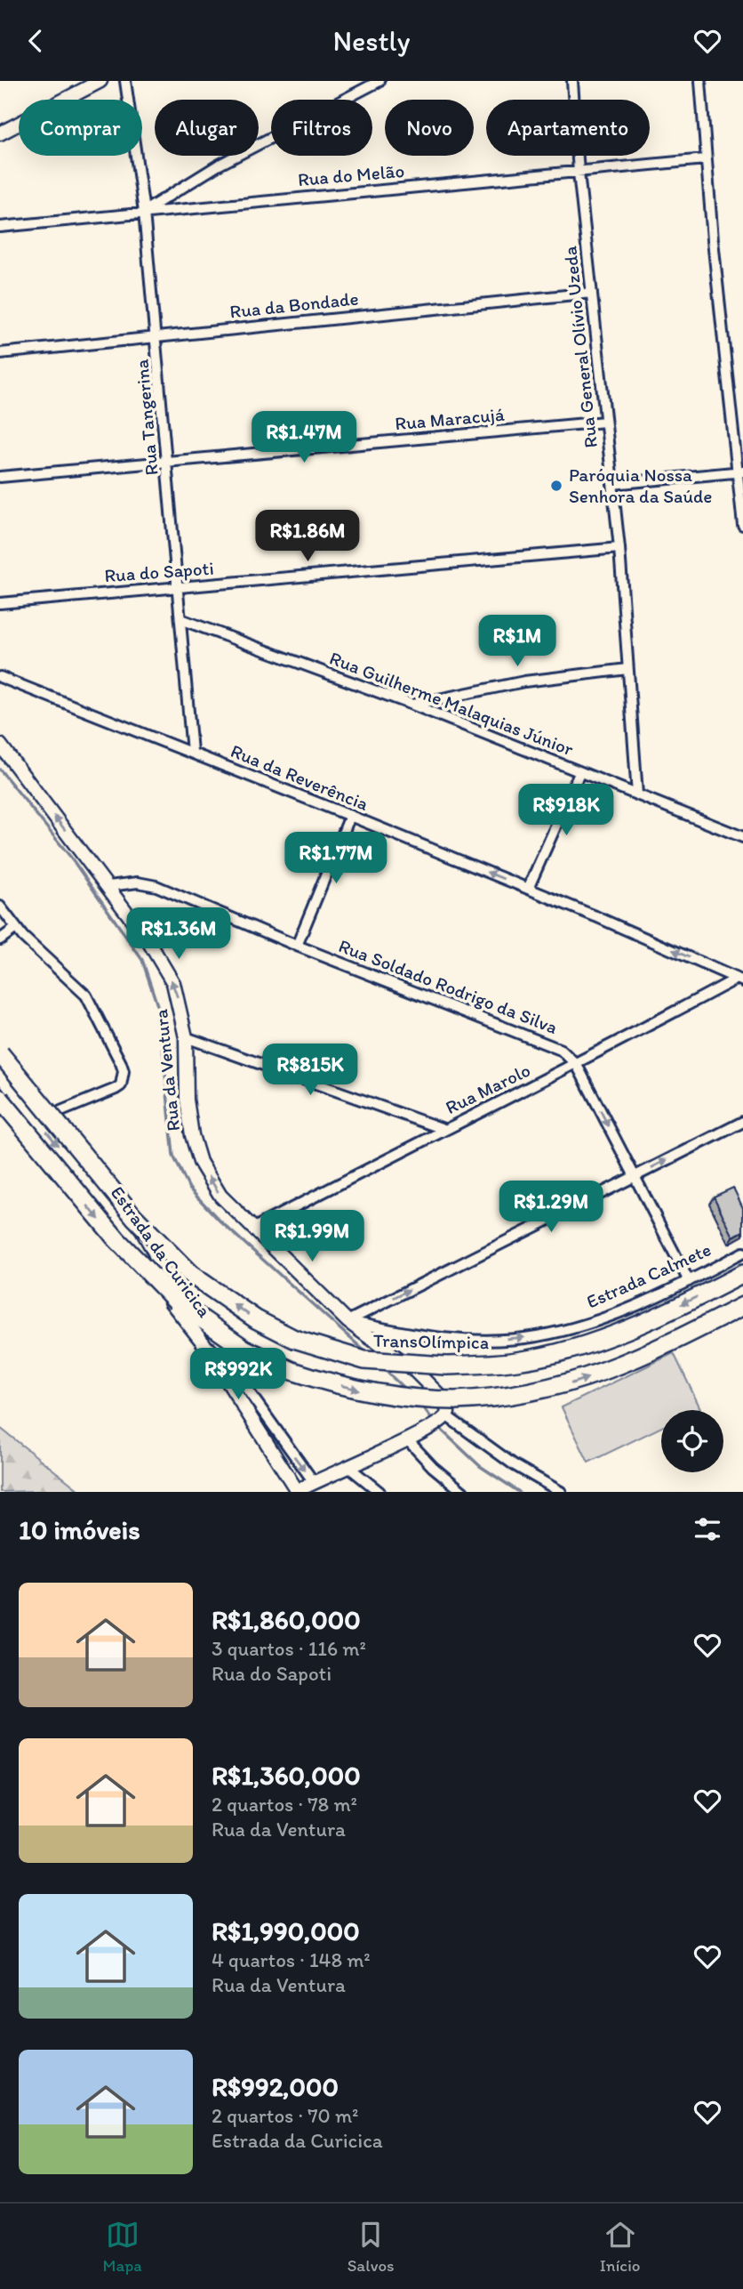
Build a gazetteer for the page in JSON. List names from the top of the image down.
{
  "streets": {
    "highway": ["TransOlímpica"],
    "street": [
      "Rua do Melão",
      "Rua da Bondade",
      "Rua General Olívio Uzeda",
      "Rua Tangerina",
      "Rua Maracujá",
      "Rua do Sapoti",
      "Rua Guilherme Malaquias Júnior",
      "Rua da Reverência",
      "Rua Soldado Rodrigo da Silva",
      "Rua da Ventura",
      "Rua Marolo",
      "Estrada da Curicica",
      "Estrada Calmete"
    ]
  },
  "crossings": [
    ["Rua do Melão", "Rua General Olívio Uzeda"],
    ["Rua do Melão", "Rua Tangerina"],
    ["Rua da Bondade", "Rua General Olívio Uzeda"],
    ["Rua da Bondade", "Rua Tangerina"],
    ["Rua General Olívio Uzeda", "Rua Maracujá"],
    ["Rua General Olívio Uzeda", "Rua do Sapoti"],
    ["Rua General Olívio Uzeda", "Rua Guilherme Malaquias Júnior"],
    ["Rua Tangerina", "Rua Maracujá"],
    ["Rua Tangerina", "Rua do Sapoti"],
    ["Rua Tangerina", "Rua Guilherme Malaquias Júnior"],
    ["Rua Tangerina", "Rua da Reverência"],
    ["Rua da Reverência", "Rua Marolo"],
    ["Rua Soldado Rodrigo da Silva", "Rua da Ventura"],
    ["Rua Soldado Rodrigo da Silva", "Rua Marolo"],
    ["Rua Soldado Rodrigo da Silva", "Estrada Calmete"],
    ["Rua da Ventura", "Rua Marolo"],
    ["Rua da Ventura", "Estrada Calmete"]
  ],
  "one_way": [
    "Rua da Reverência",
    "Rua da Ventura",
    "Estrada da Curicica",
    "TransOlímpica"
  ],
  "places": ["Paróquia Nossa Senhora da Saúde"],
  "page": {
    "header": "Nestly",
    "chip": [
      "Comprar",
      "Alugar",
      "Filtros",
      "Novo",
      "Apartamento"
    ],
    "price": [
      "R$1.47M",
      "R$1.86M",
      "R$1M",
      "R$918K",
      "R$1.77M",
      "R$1.36M",
      "R$815K",
      "R$1.29M",
      "R$1.99M",
      "R$992K"
    ],
    "heading": "10 imóveis",
    "list": [
      {
        "name": "R$1,860,000",
        "note": "3 quartos · 116 m² · Rua do Sapoti"
      },
      {
        "name": "R$1,360,000",
        "note": "2 quartos · 78 m² · Rua da Ventura"
      },
      {
        "name": "R$1,990,000",
        "note": "4 quartos · 148 m² · Rua da Ventura"
      },
      {
        "name": "R$992,000",
        "note": "2 quartos · 70 m² · Estrada da Curicica"
      }
    ],
    "tabs": ["Mapa", "Salvos", "Início"]
  }
}
